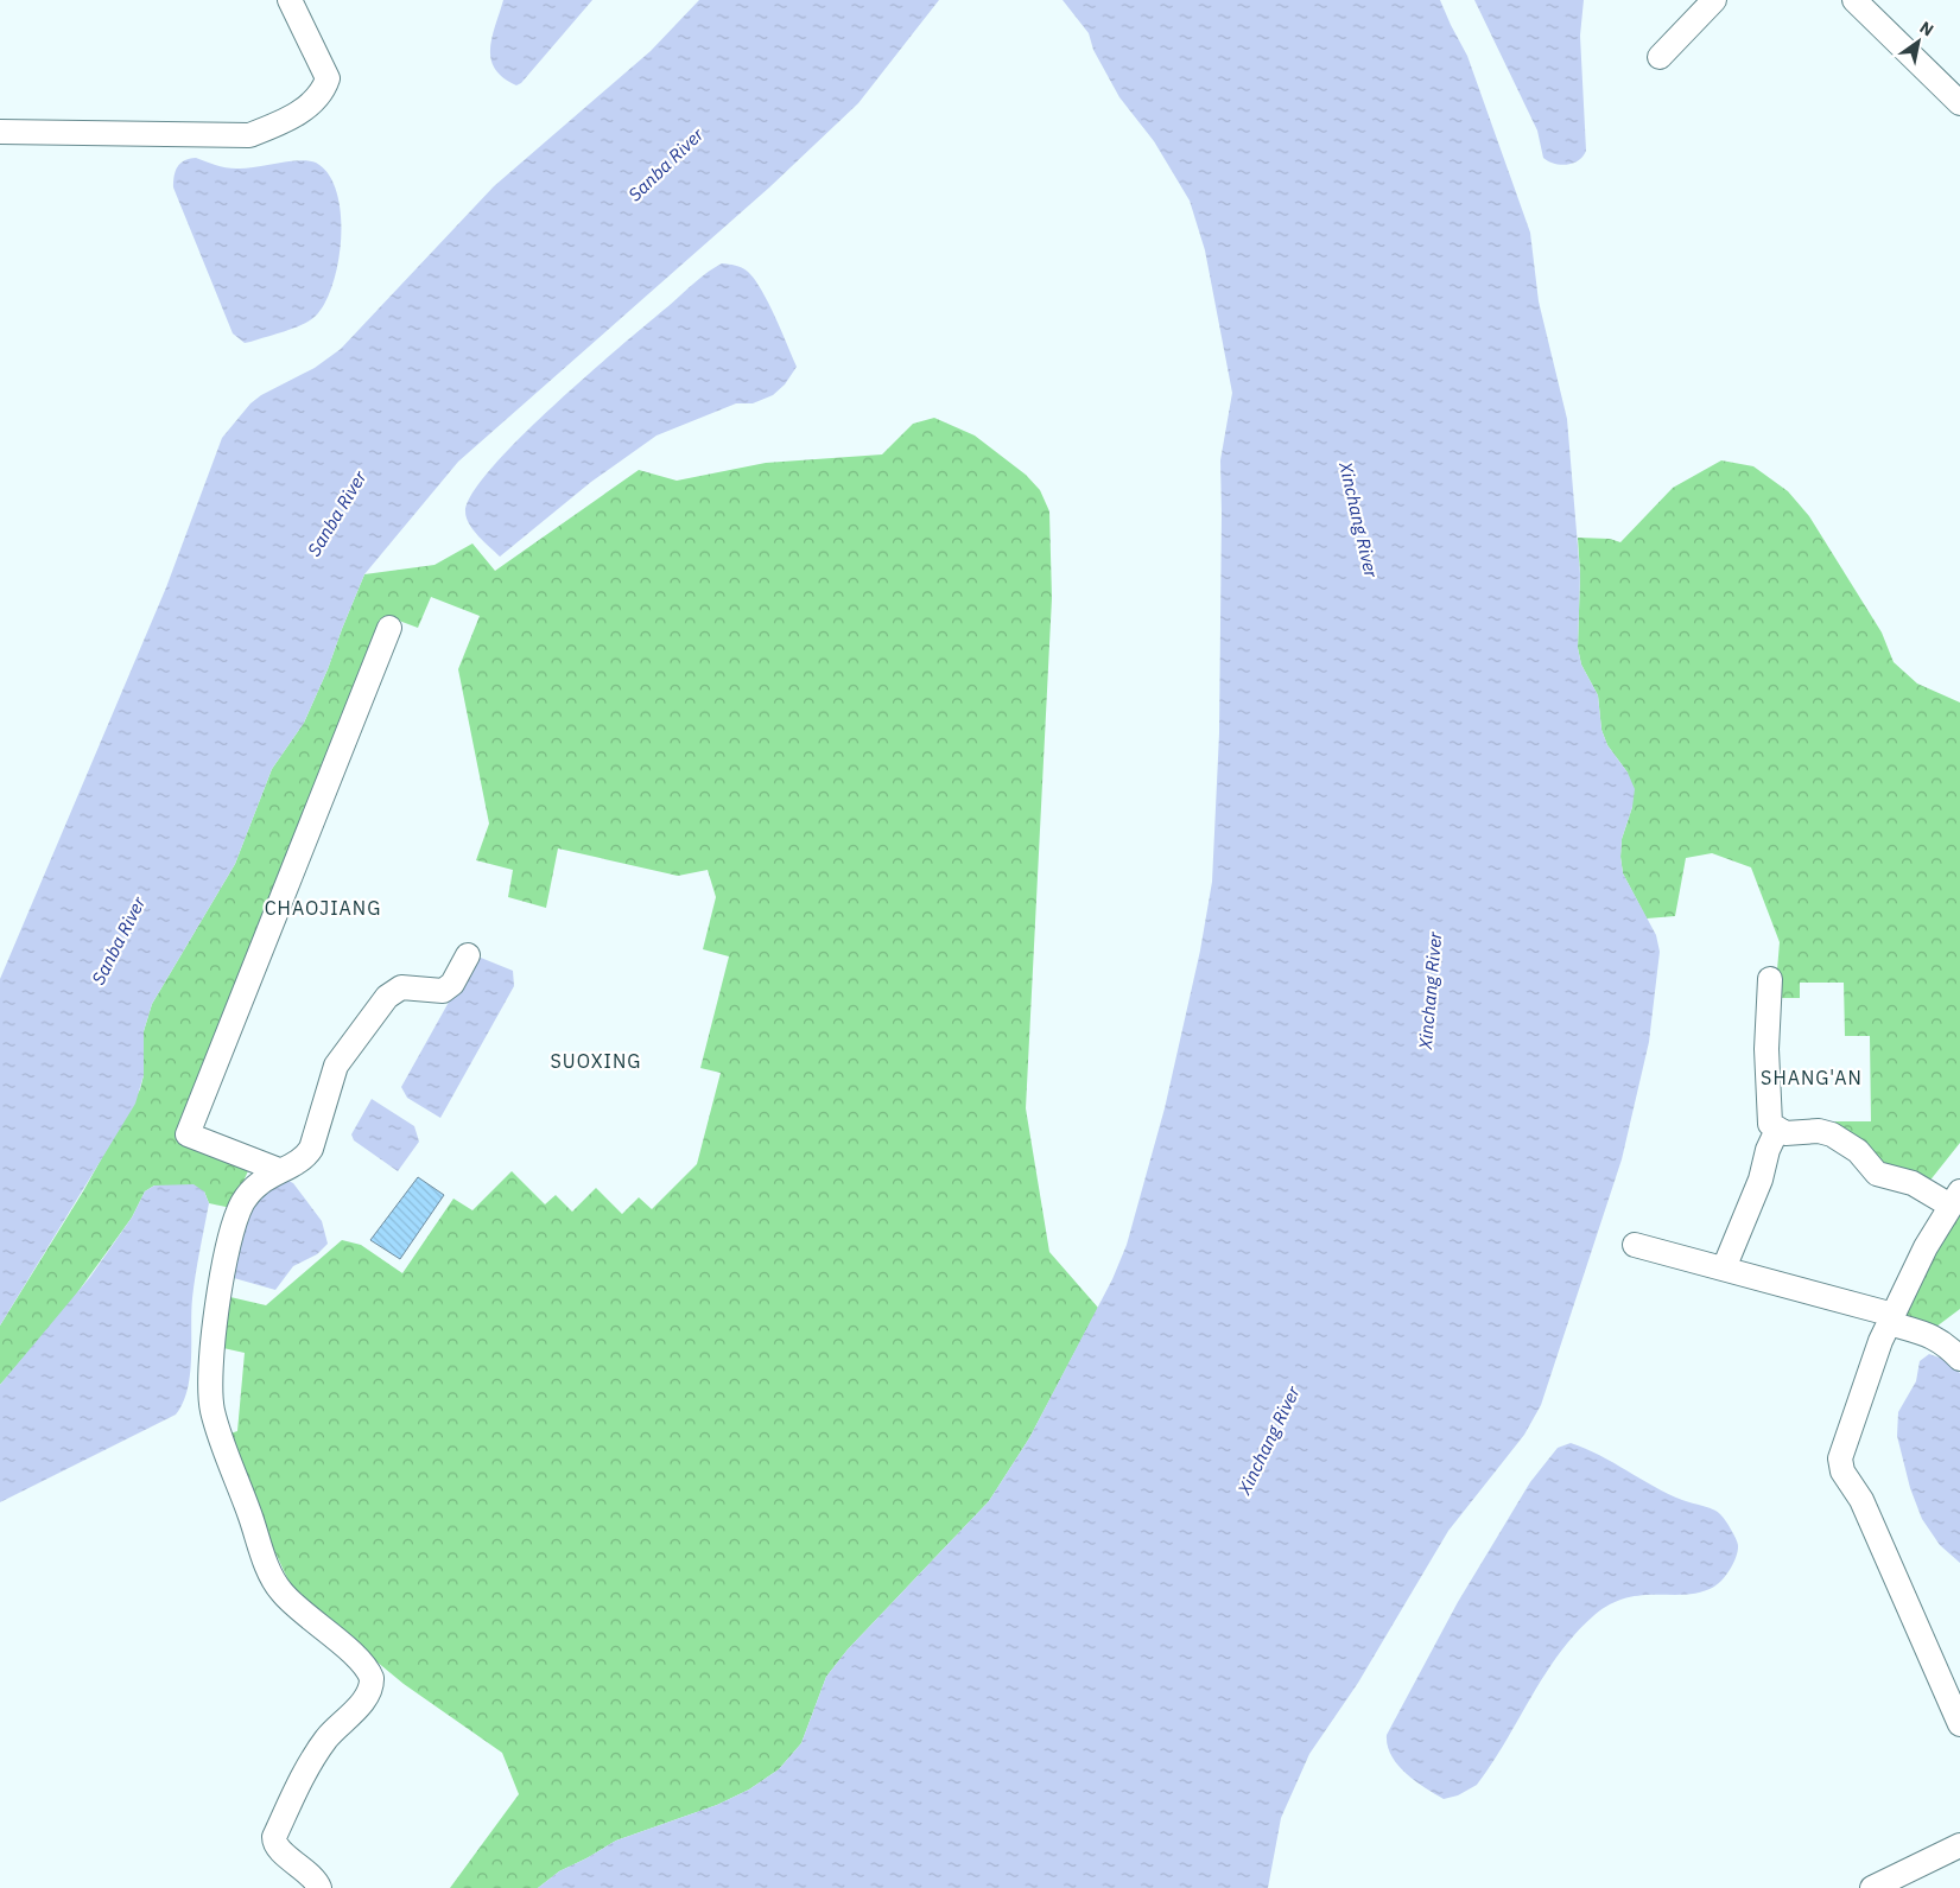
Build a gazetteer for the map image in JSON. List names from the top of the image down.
{
  "districts": ["CHAOJIANG", "SUOXING", "SHANG'AN"],
  "water": ["Sanba River", "Xinchang River"],
  "north": "top right"
}
